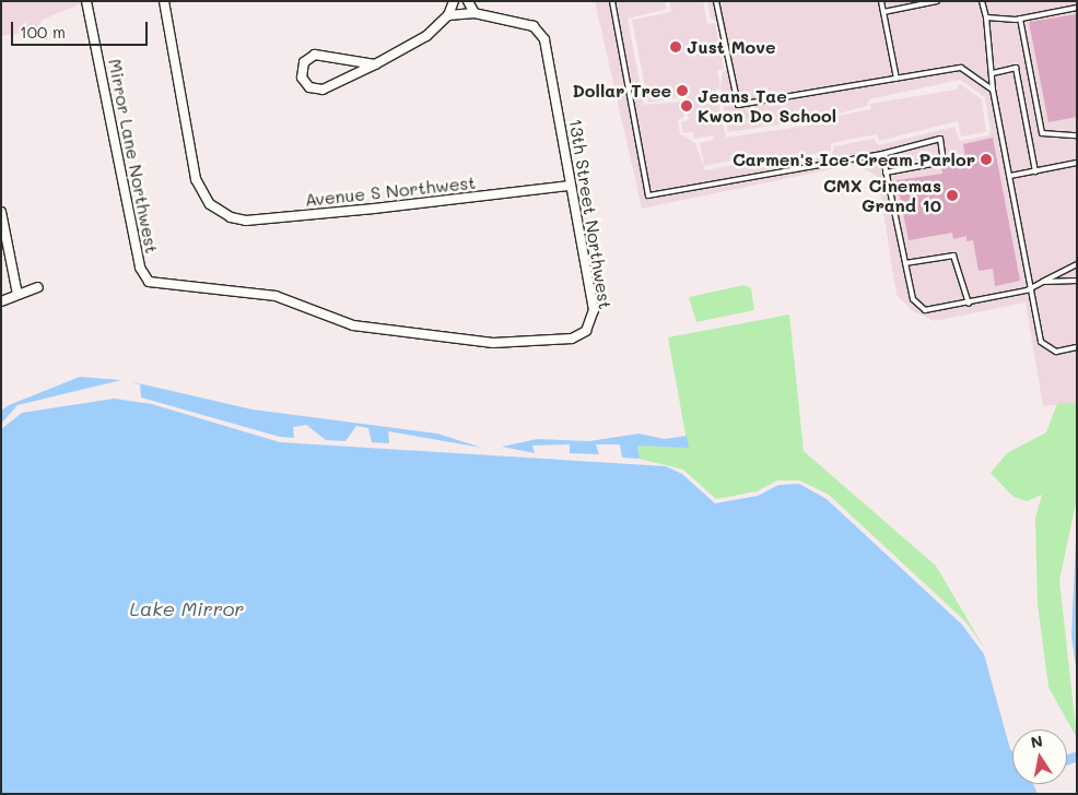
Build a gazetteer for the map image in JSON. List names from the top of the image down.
{
  "streets": {
    "street": ["Mirror Lane Northwest", "Avenue S Northwest", "13th Street Northwest"]
  },
  "crossings": [
    ["Mirror Lane Northwest", "13th Street Northwest"],
    ["Avenue S Northwest", "13th Street Northwest"]
  ],
  "water": ["Lake Mirror"],
  "places": [
    "Just Move",
    "Dollar Tree",
    "Jeans Tae Kwon Do School",
    "Carmen's Ice Cream Parlor",
    "CMX Cinemas Grand 10"
  ],
  "scale_bar": "100 m",
  "north": "top"
}
